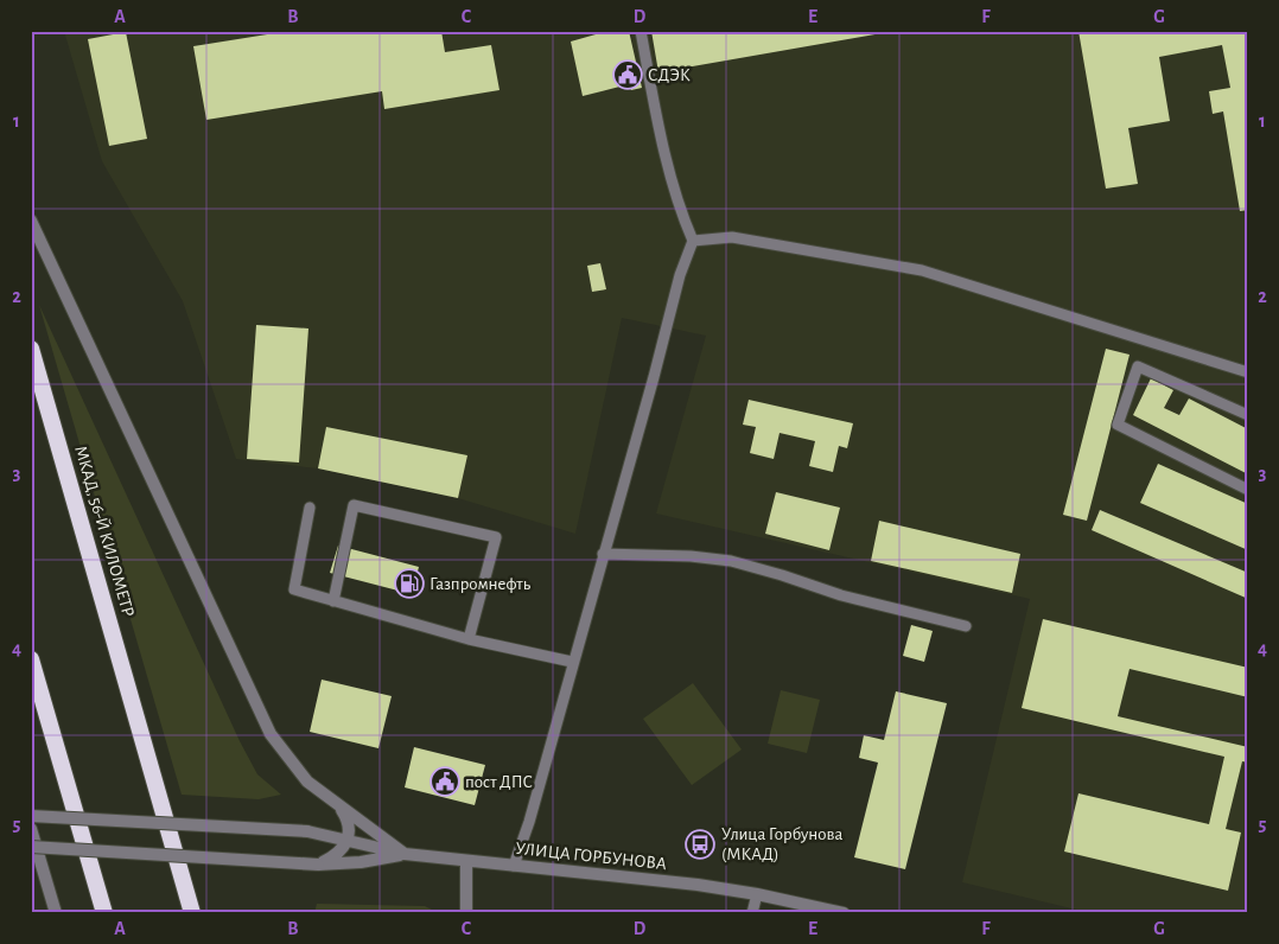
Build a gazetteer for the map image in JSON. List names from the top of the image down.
{
  "streets": {
    "highway": ["МКАД, 56-Й КИЛОМЕТР"],
    "street": ["УЛИЦА ГОРБУНОВА"]
  },
  "places": {
    "public building": ["СДЭК", "пост ДПС"],
    "fuel station": ["Газпромнефть"],
    "bus stop": ["Улица Горбунова (МКАД)"]
  },
  "grid": {
    "columns": [
      "A",
      "B",
      "C",
      "D",
      "E",
      "F",
      "G"
    ],
    "rows": [
      "1",
      "2",
      "3",
      "4",
      "5"
    ]
  }
}
